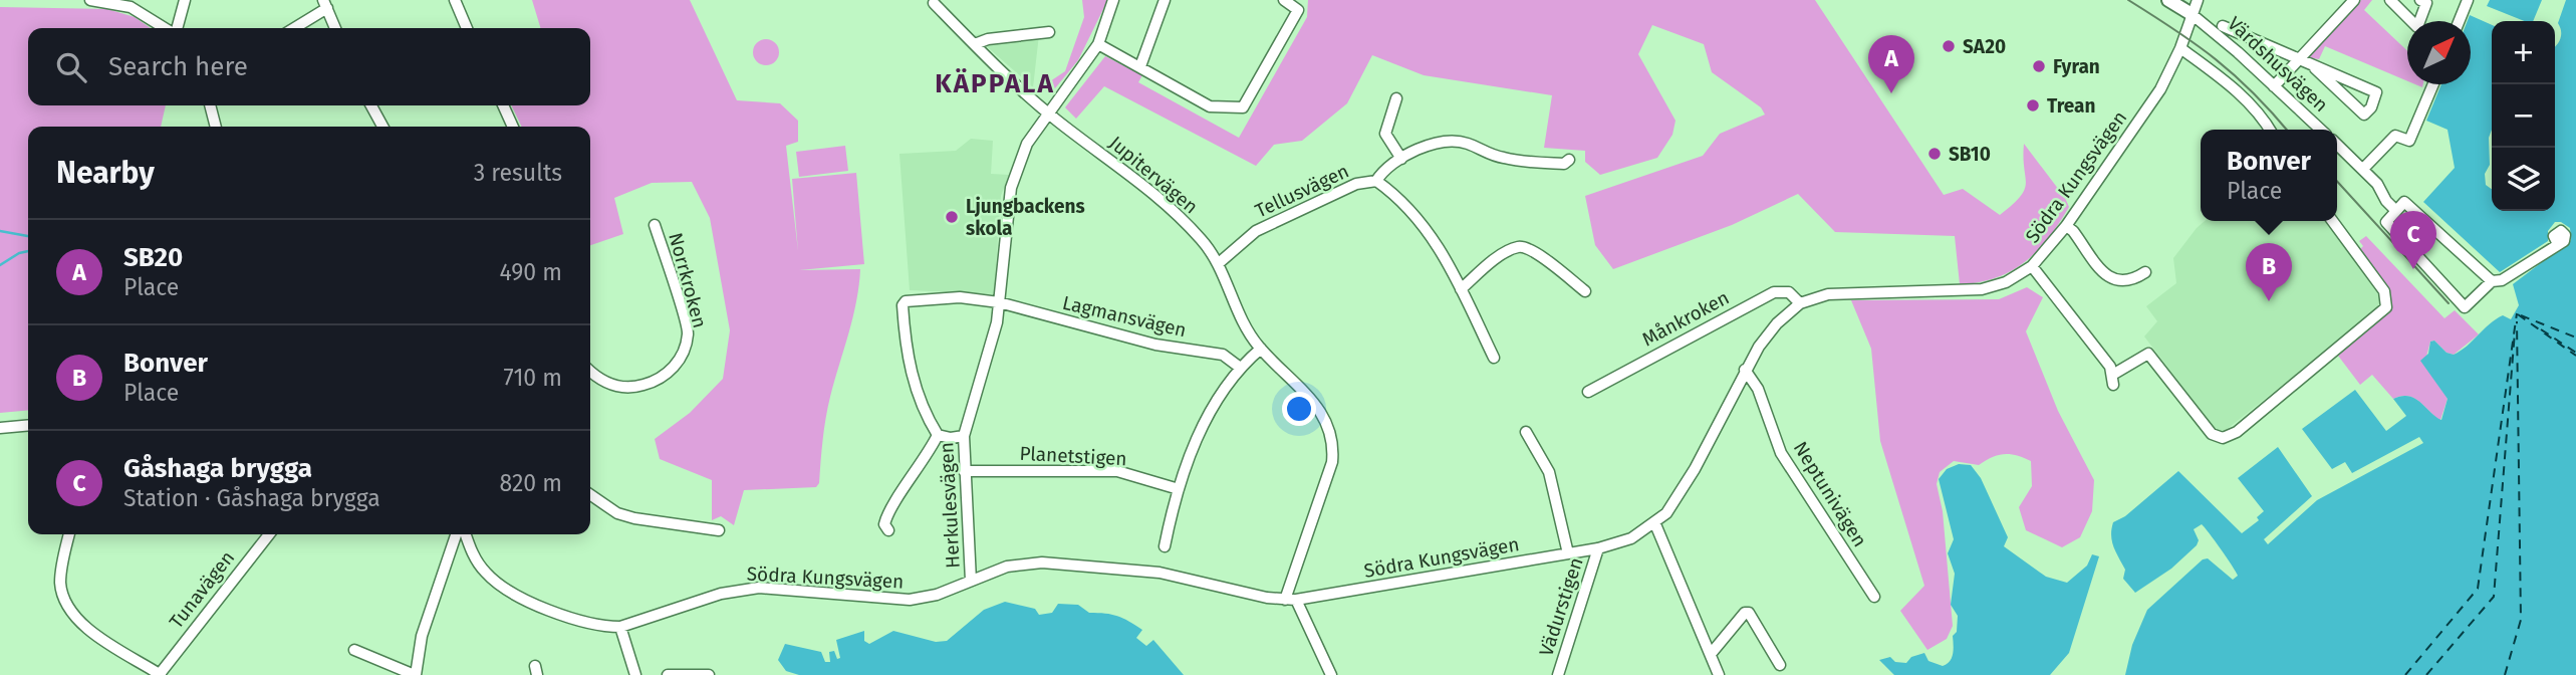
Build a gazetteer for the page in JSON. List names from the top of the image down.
{
  "streets": {
    "main road": ["Värdshusvägen"],
    "street": [
      "Jupitervägen",
      "Södra Kungsvägen",
      "Tellusvägen",
      "Norrkroken",
      "Lagmansvägen",
      "Månkroken",
      "Planetstigen",
      "Neptunivägen",
      "Herkulesvägen",
      "Tunavägen",
      "Vädurstigen"
    ]
  },
  "crossings": [
    ["Värdshusvägen", "Södra Kungsvägen"],
    ["Jupitervägen", "Södra Kungsvägen"],
    ["Jupitervägen", "Tellusvägen"],
    ["Jupitervägen", "Herkulesvägen"],
    ["Södra Kungsvägen", "Månkroken"],
    ["Södra Kungsvägen", "Neptunivägen"],
    ["Södra Kungsvägen", "Herkulesvägen"],
    ["Södra Kungsvägen", "Vädurstigen"],
    ["Lagmansvägen", "Herkulesvägen"],
    ["Planetstigen", "Herkulesvägen"]
  ],
  "districts": ["KÄPPALA"],
  "places": [
    "SA20",
    "Fyran",
    "Trean",
    "SB10",
    "Ljungbackens skola"
  ],
  "north": "top right",
  "page": {
    "map_buttons": ["+", "−"],
    "search": "Search here",
    "pins": ["A", "C", "B"],
    "heading": ["Nearby", "3 results"],
    "popup": ["Bonver", "Place"],
    "list": [
      {
        "mark": "A",
        "name": "SB20",
        "note": "Place",
        "value": "490 m"
      },
      {
        "mark": "B",
        "name": "Bonver",
        "note": "Place",
        "value": "710 m"
      },
      {
        "mark": "C",
        "name": "Gåshaga brygga",
        "note": "Station · Gåshaga brygga",
        "value": "820 m"
      }
    ]
  }
}
